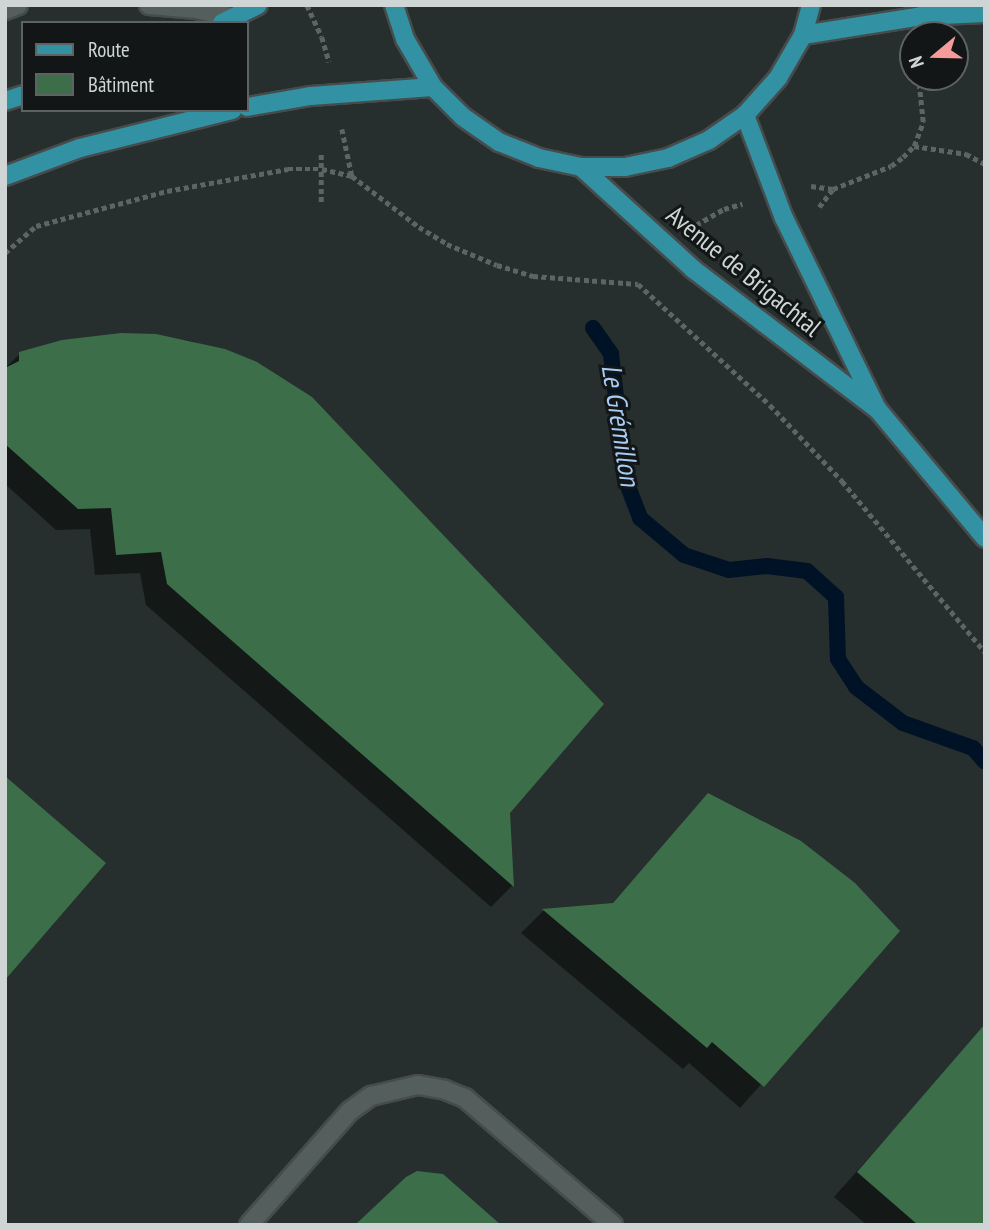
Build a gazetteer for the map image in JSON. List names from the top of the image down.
{
  "streets": {
    "main road": ["Avenue de Brigachtal"]
  },
  "water": ["Le Grémillon"],
  "legend": ["Route", "Bâtiment"],
  "north": "left"
}
